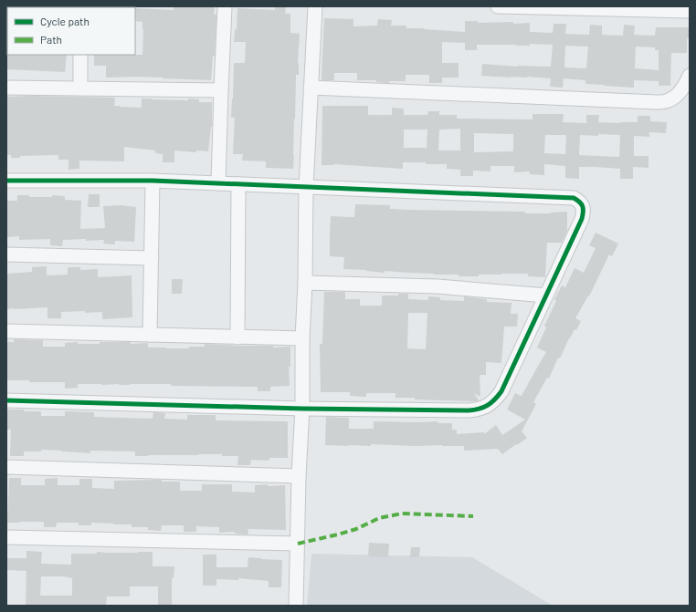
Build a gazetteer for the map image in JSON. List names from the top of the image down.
{
  "legend": ["Cycle path", "Path"]
}
